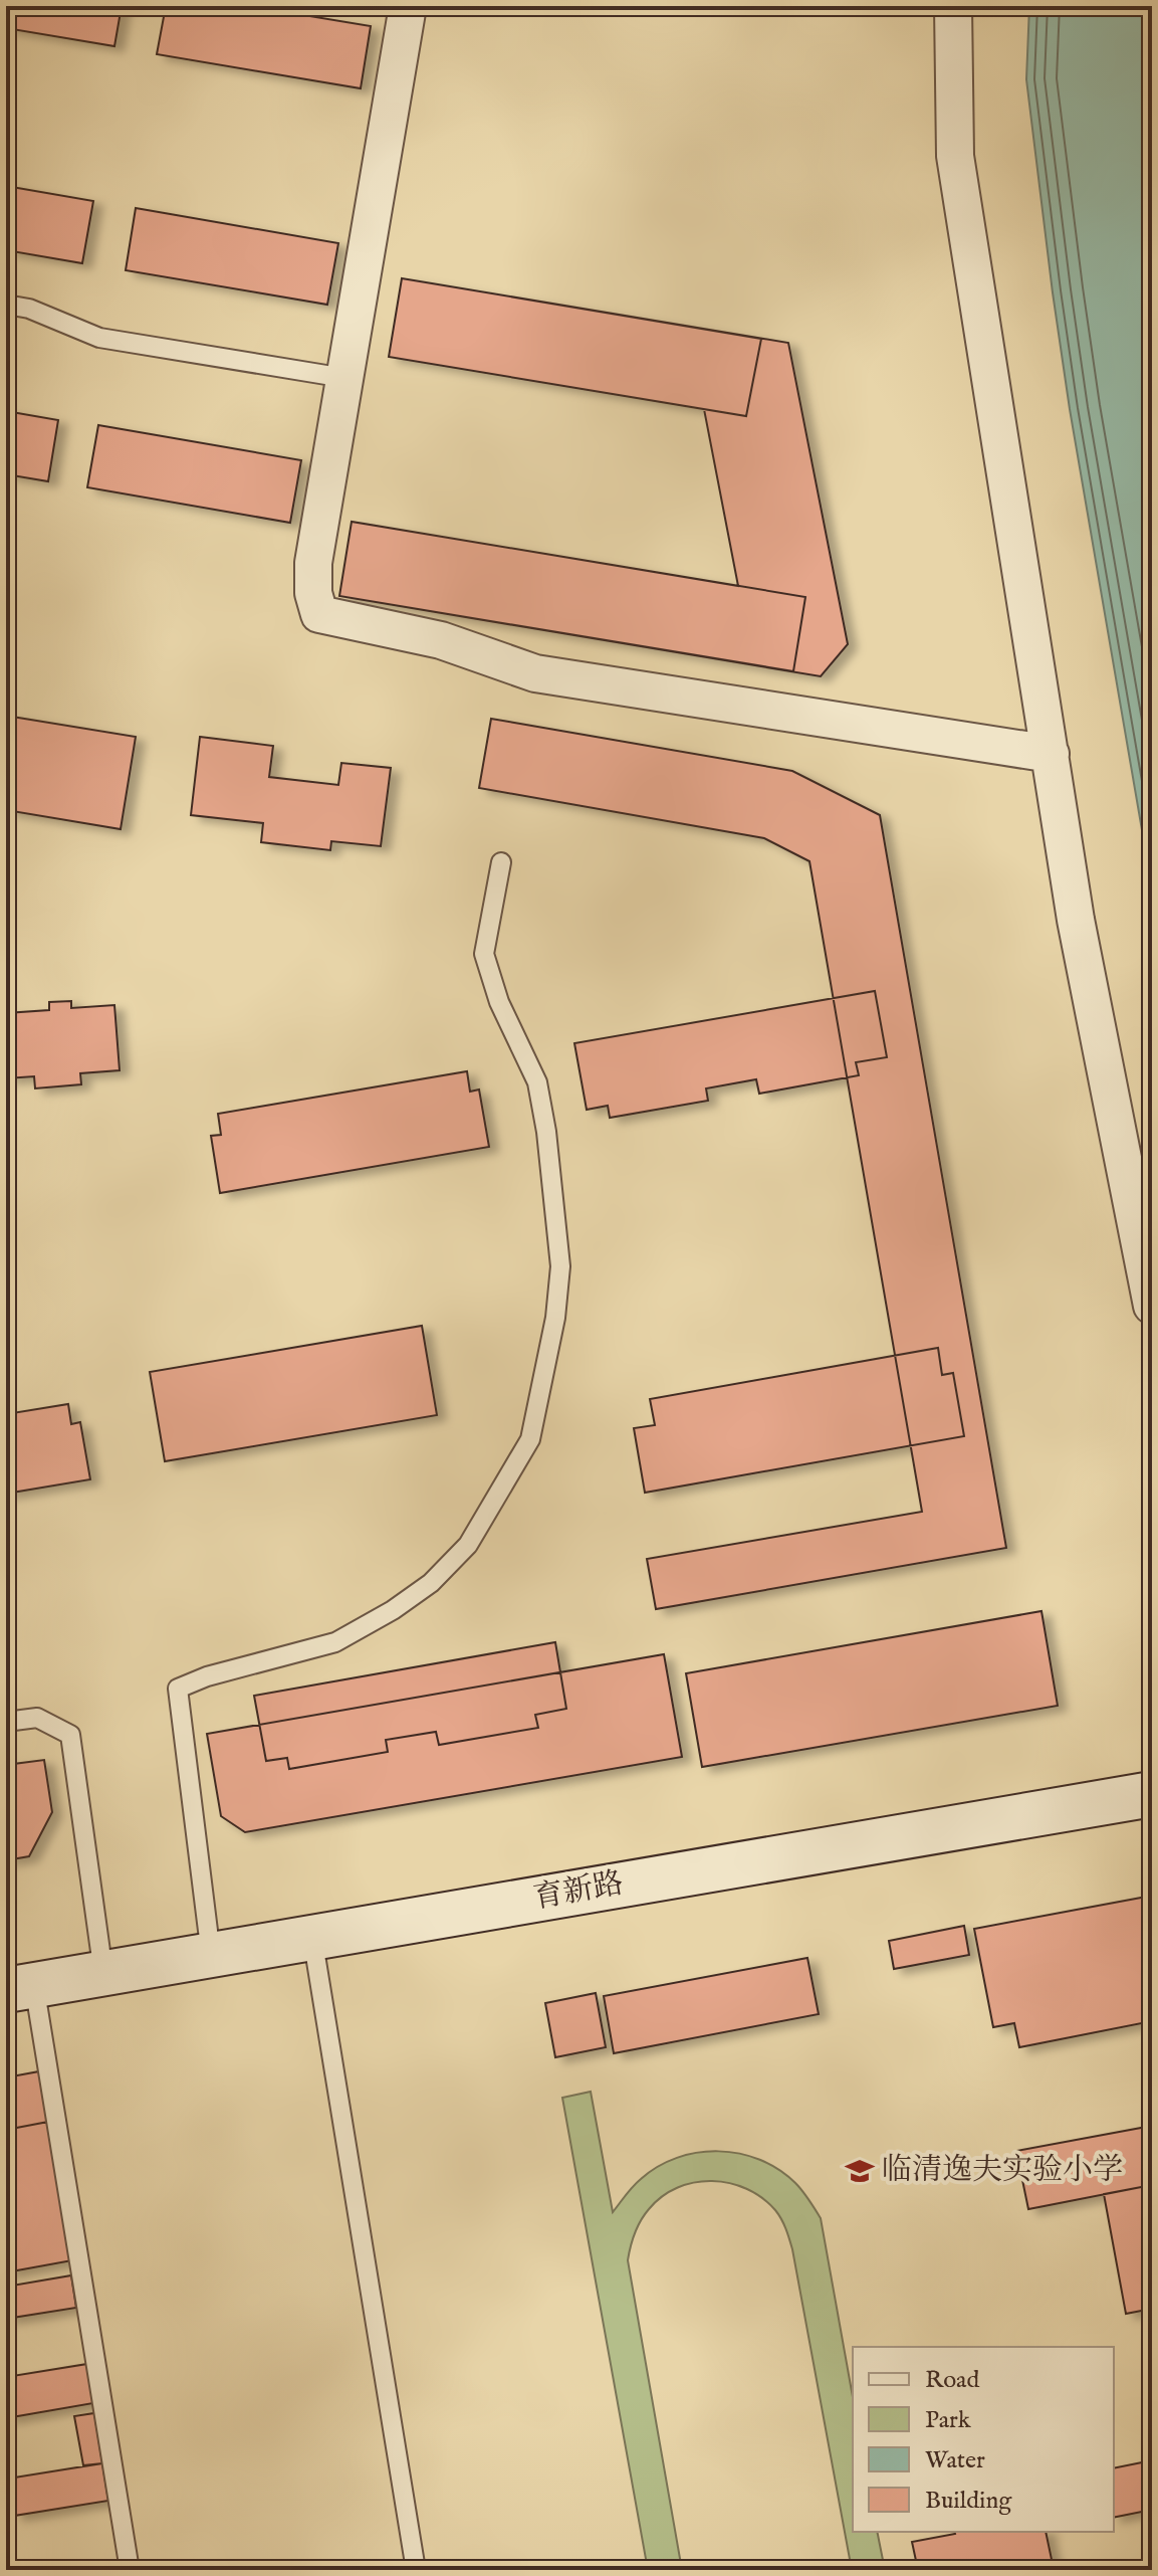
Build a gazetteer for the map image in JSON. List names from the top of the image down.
{
  "streets": {
    "street": ["育新路"]
  },
  "places": {
    "school or university": ["临清逸夫实验小学"]
  },
  "legend": [
    "Road",
    "Park",
    "Water",
    "Building"
  ]
}
